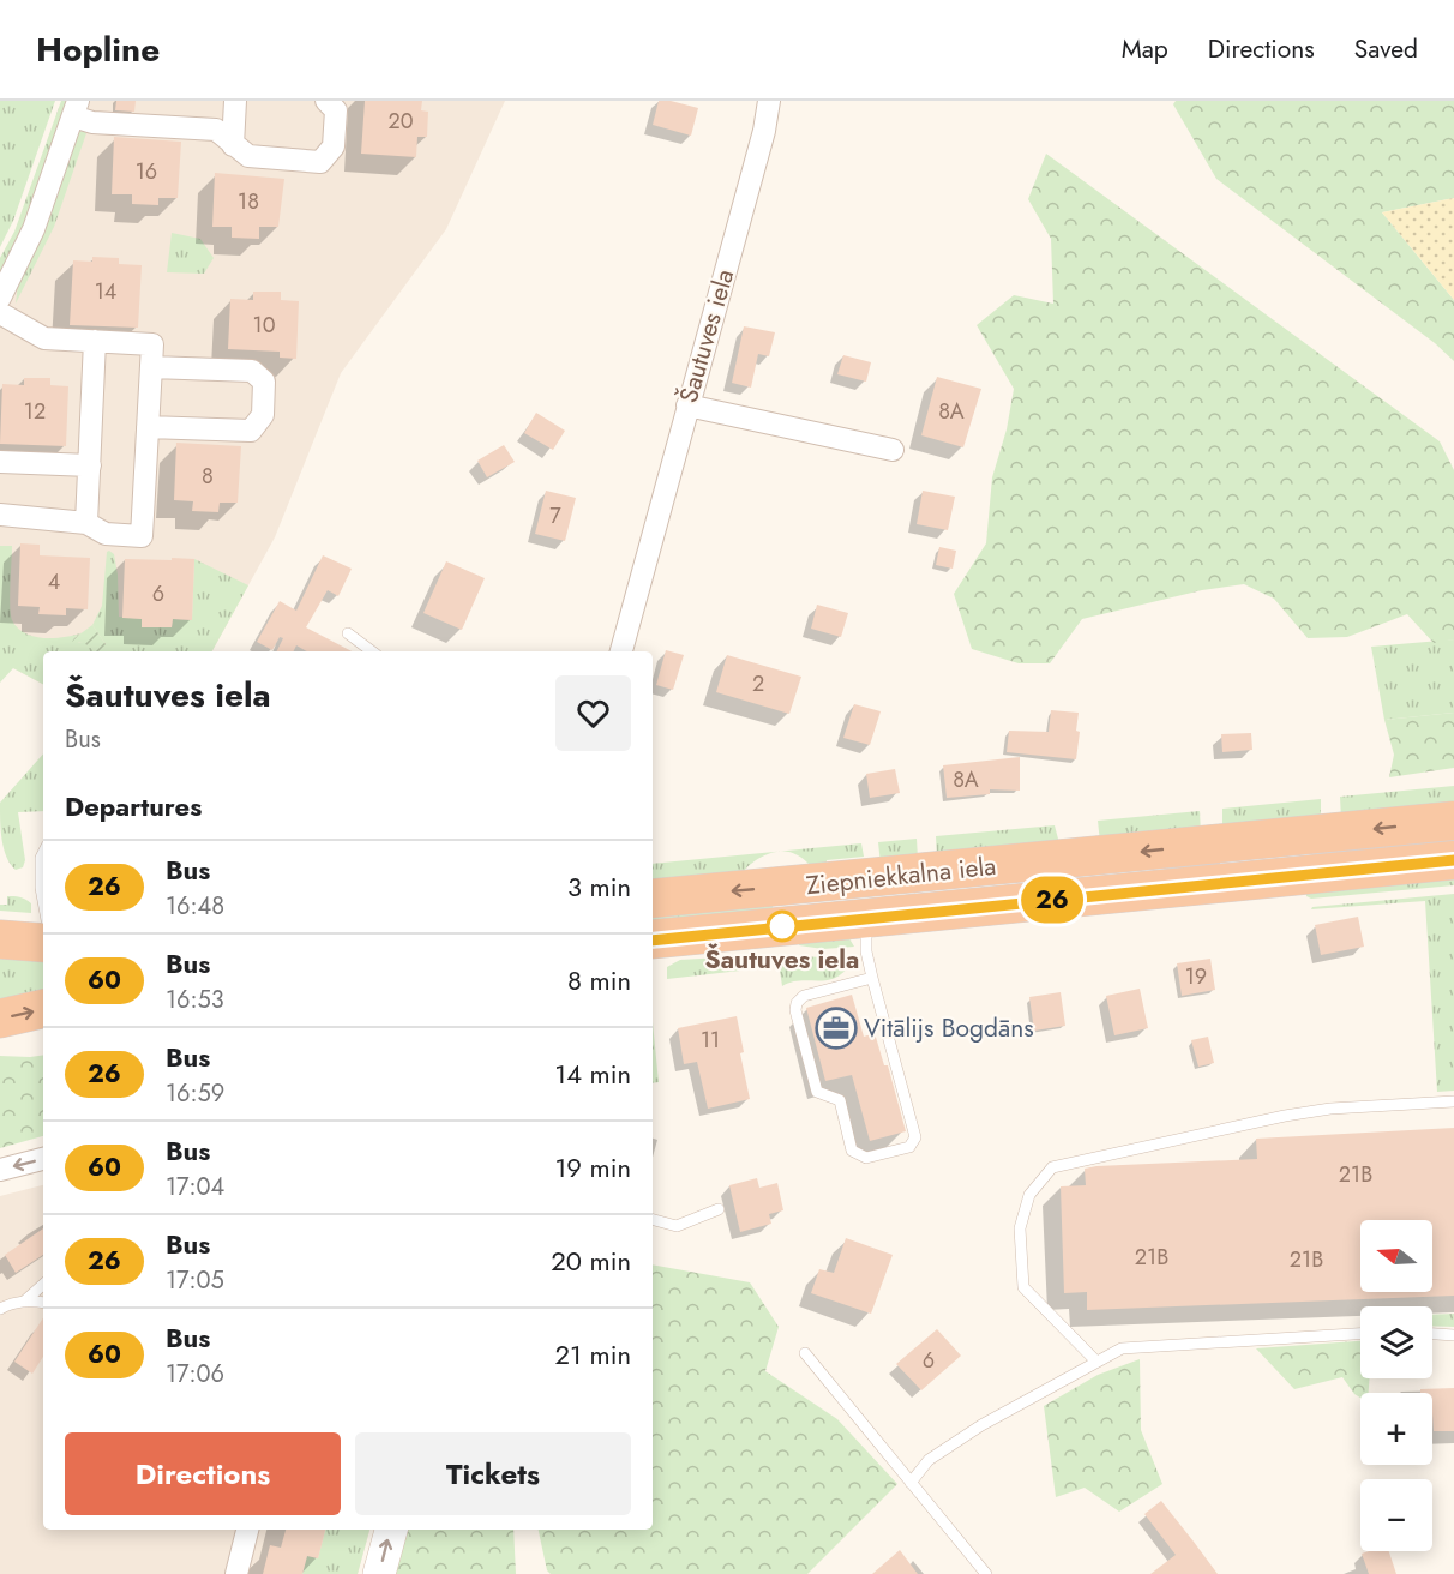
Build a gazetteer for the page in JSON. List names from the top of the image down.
{
  "streets": {
    "highway": ["Ziepniekkalna iela"],
    "street": ["Šautuves iela"]
  },
  "places": {
    "other": ["Šautuves iela"],
    "office": ["Vitālijs Bogdāns"]
  },
  "lines": ["bus line 26"],
  "house_numbers": [
    "20",
    "16",
    "18",
    "14",
    "10",
    "12",
    "8A",
    "8",
    "7",
    "4",
    "6",
    "2",
    "8A",
    "19",
    "11",
    "21B",
    "21B",
    "21B",
    "6"
  ],
  "north": "left",
  "page": {
    "header": "Hopline",
    "nav": ["Map", "Directions", "Saved"],
    "on_map": "26",
    "heading": [
      ["Šautuves iela", "Bus"],
      "Departures"
    ],
    "list": [
      {
        "mark": "26",
        "name": "Bus",
        "note": "16:48",
        "value": "3 min"
      },
      {
        "mark": "60",
        "name": "Bus",
        "note": "16:53",
        "value": "8 min"
      },
      {
        "mark": "26",
        "name": "Bus",
        "note": "16:59",
        "value": "14 min"
      },
      {
        "mark": "60",
        "name": "Bus",
        "note": "17:04",
        "value": "19 min"
      },
      {
        "mark": "26",
        "name": "Bus",
        "note": "17:05",
        "value": "20 min"
      },
      {
        "mark": "60",
        "name": "Bus",
        "note": "17:06",
        "value": "21 min"
      }
    ],
    "map_buttons": ["+", "−"],
    "buttons": ["Directions", "Tickets"]
  }
}
